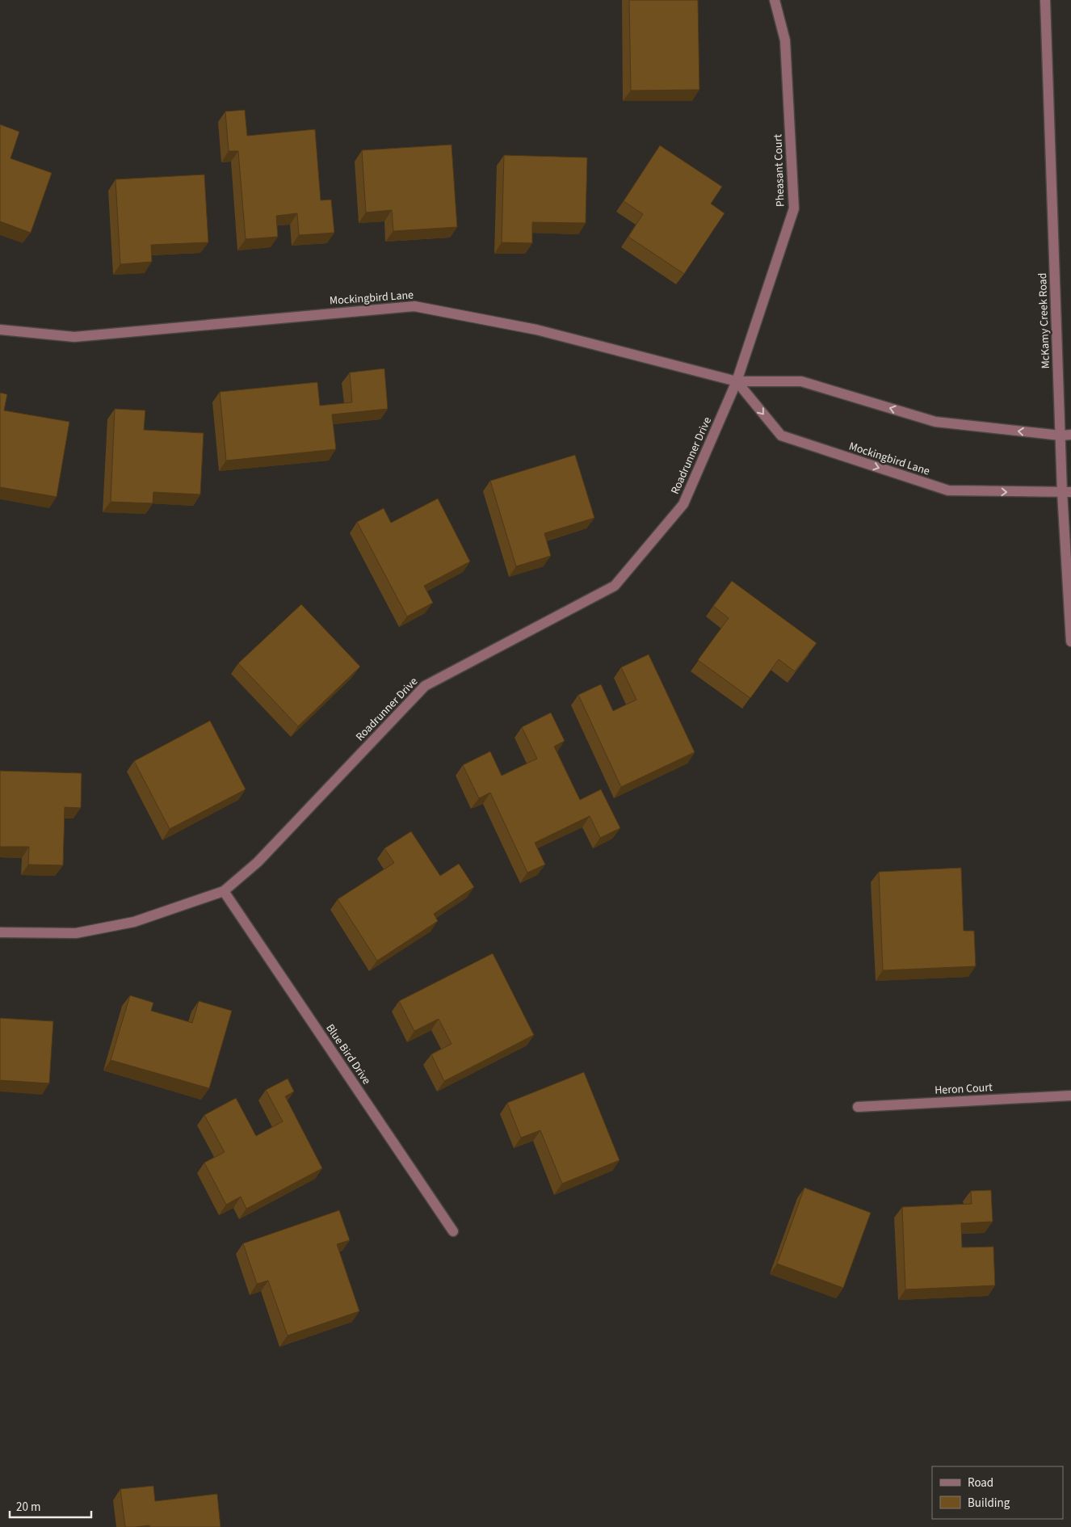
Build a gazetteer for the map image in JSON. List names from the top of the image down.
{
  "streets": {
    "street": [
      "Pheasant Court",
      "Mockingbird Lane",
      "McKamy Creek Road",
      "Roadrunner Drive",
      "Blue Bird Drive",
      "Heron Court"
    ]
  },
  "crossings": [
    ["Pheasant Court", "Mockingbird Lane"],
    ["Pheasant Court", "Roadrunner Drive"],
    ["Mockingbird Lane", "McKamy Creek Road"],
    ["Mockingbird Lane", "Roadrunner Drive"],
    ["Roadrunner Drive", "Blue Bird Drive"]
  ],
  "legend": ["Road", "Building"],
  "scale_bar": "20 m"
}
